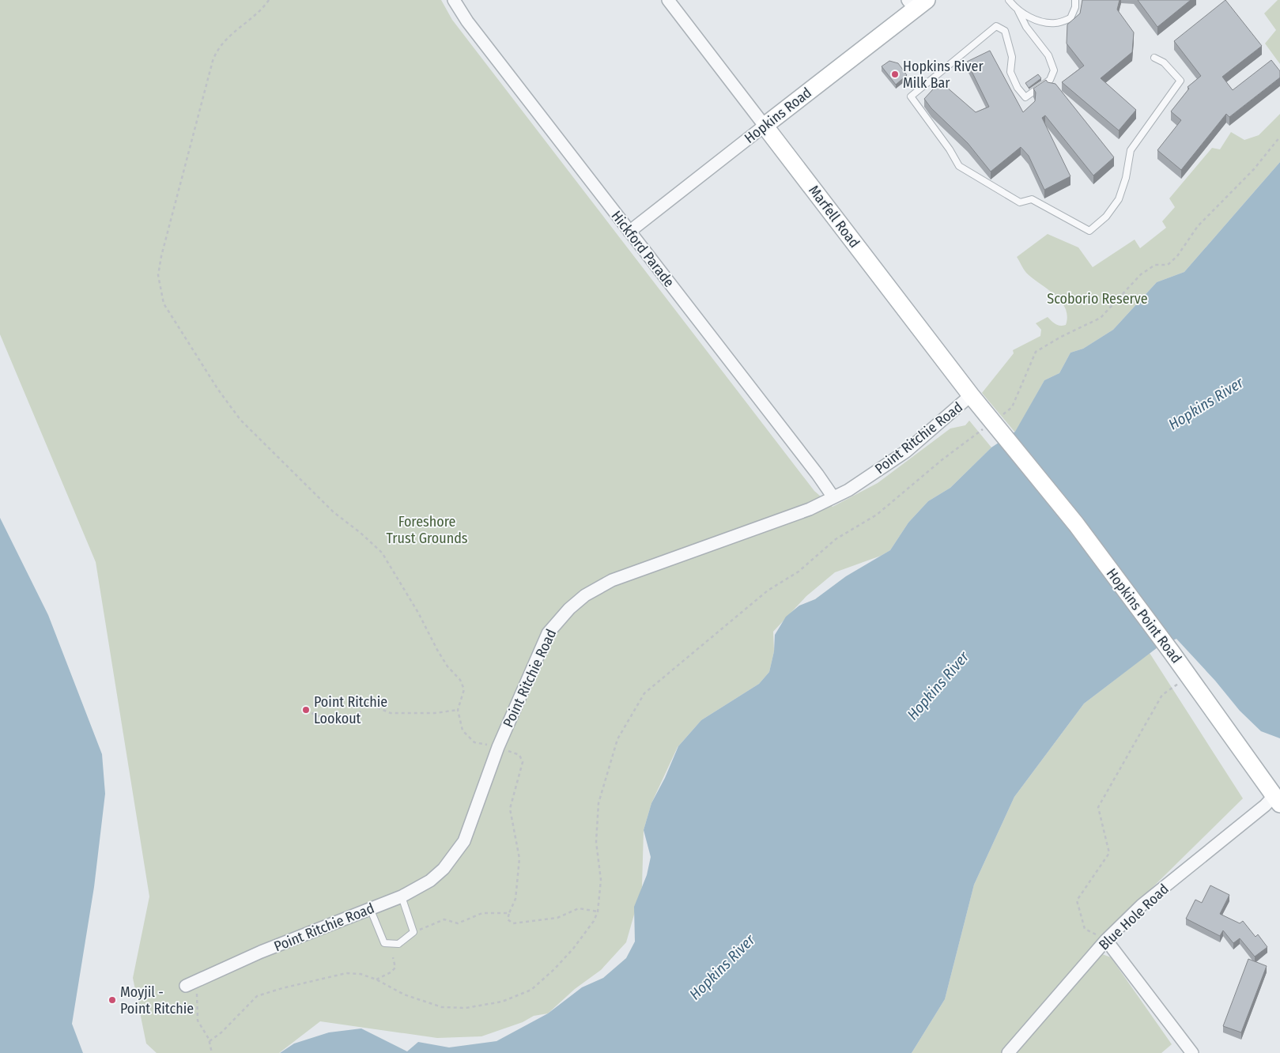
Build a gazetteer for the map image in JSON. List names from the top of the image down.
{
  "streets": {
    "street": [
      "Hopkins Road",
      "Marfell Road",
      "Hickford Parade",
      "Point Ritchie Road",
      "Hopkins Point Road",
      "Blue Hole Road"
    ]
  },
  "crossings": [
    ["Hopkins Road", "Marfell Road"],
    ["Hopkins Road", "Hickford Parade"],
    ["Marfell Road", "Point Ritchie Road"],
    ["Marfell Road", "Hopkins Point Road"],
    ["Hickford Parade", "Point Ritchie Road"],
    ["Hopkins Point Road", "Blue Hole Road"]
  ],
  "water": ["Hopkins River"],
  "parks": ["Scoborio Reserve", "Foreshore Trust Grounds"],
  "places": ["Hopkins River Milk Bar", "Point Ritchie Lookout", "Moyjil - Point Ritchie"]
}
